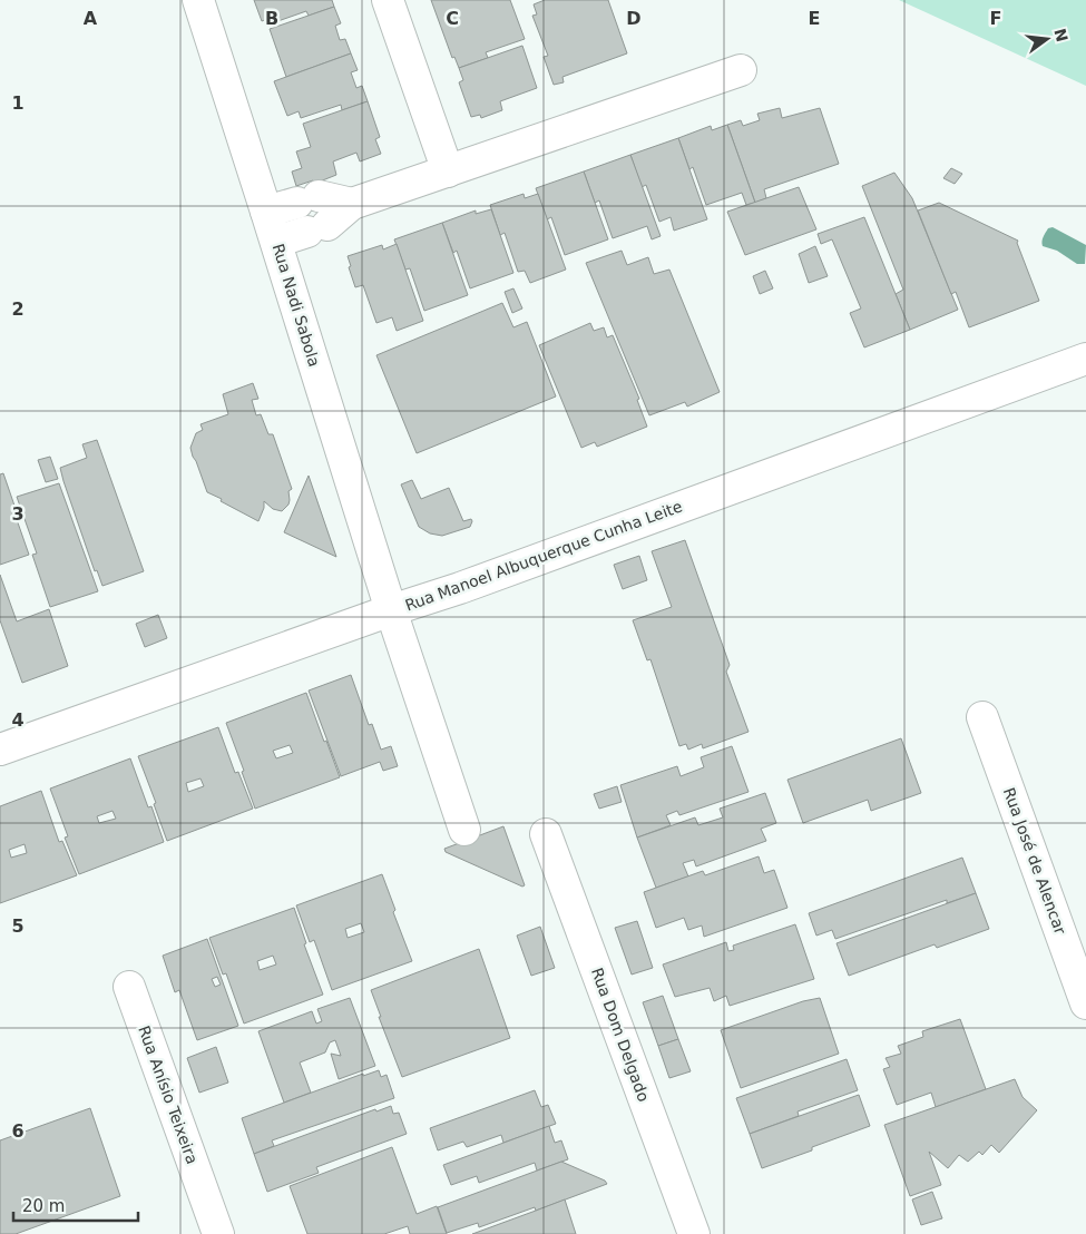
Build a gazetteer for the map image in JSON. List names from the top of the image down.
{
  "streets": {
    "street": [
      "Rua Nadi Sabola",
      "Rua Manoel Albuquerque Cunha Leite",
      "Rua José de Alencar",
      "Rua Dom Delgado",
      "Rua Anísio Teixeira"
    ]
  },
  "crossings": [
    ["Rua Nadi Sabola", "Rua Manoel Albuquerque Cunha Leite"]
  ],
  "scale_bar": "20 m",
  "north": "right",
  "grid": {
    "columns": [
      "A",
      "B",
      "C",
      "D",
      "E",
      "F"
    ],
    "rows": [
      "1",
      "2",
      "3",
      "4",
      "5",
      "6"
    ]
  }
}
